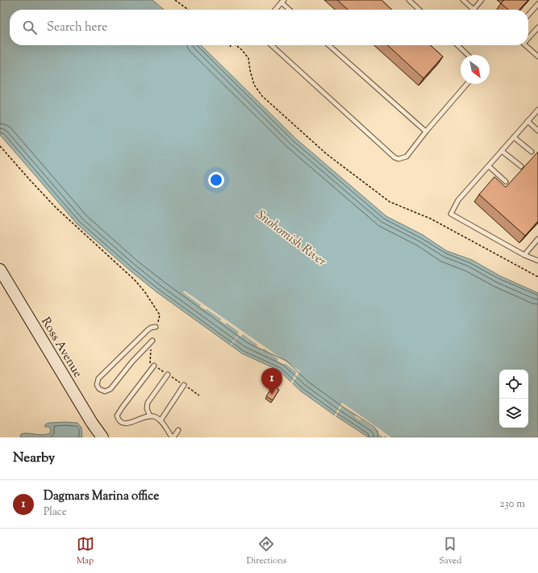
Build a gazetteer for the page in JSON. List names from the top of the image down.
{
  "streets": {
    "street": ["Ross Avenue"]
  },
  "water": ["Snohomish River"],
  "north": "bottom right",
  "page": {
    "search": "Search here",
    "pins": "1",
    "heading": "Nearby",
    "list": [
      {
        "mark": "1",
        "name": "Dagmars Marina office",
        "note": "Place",
        "value": "230 m"
      }
    ],
    "nav": ["Map", "Directions", "Saved"]
  }
}
